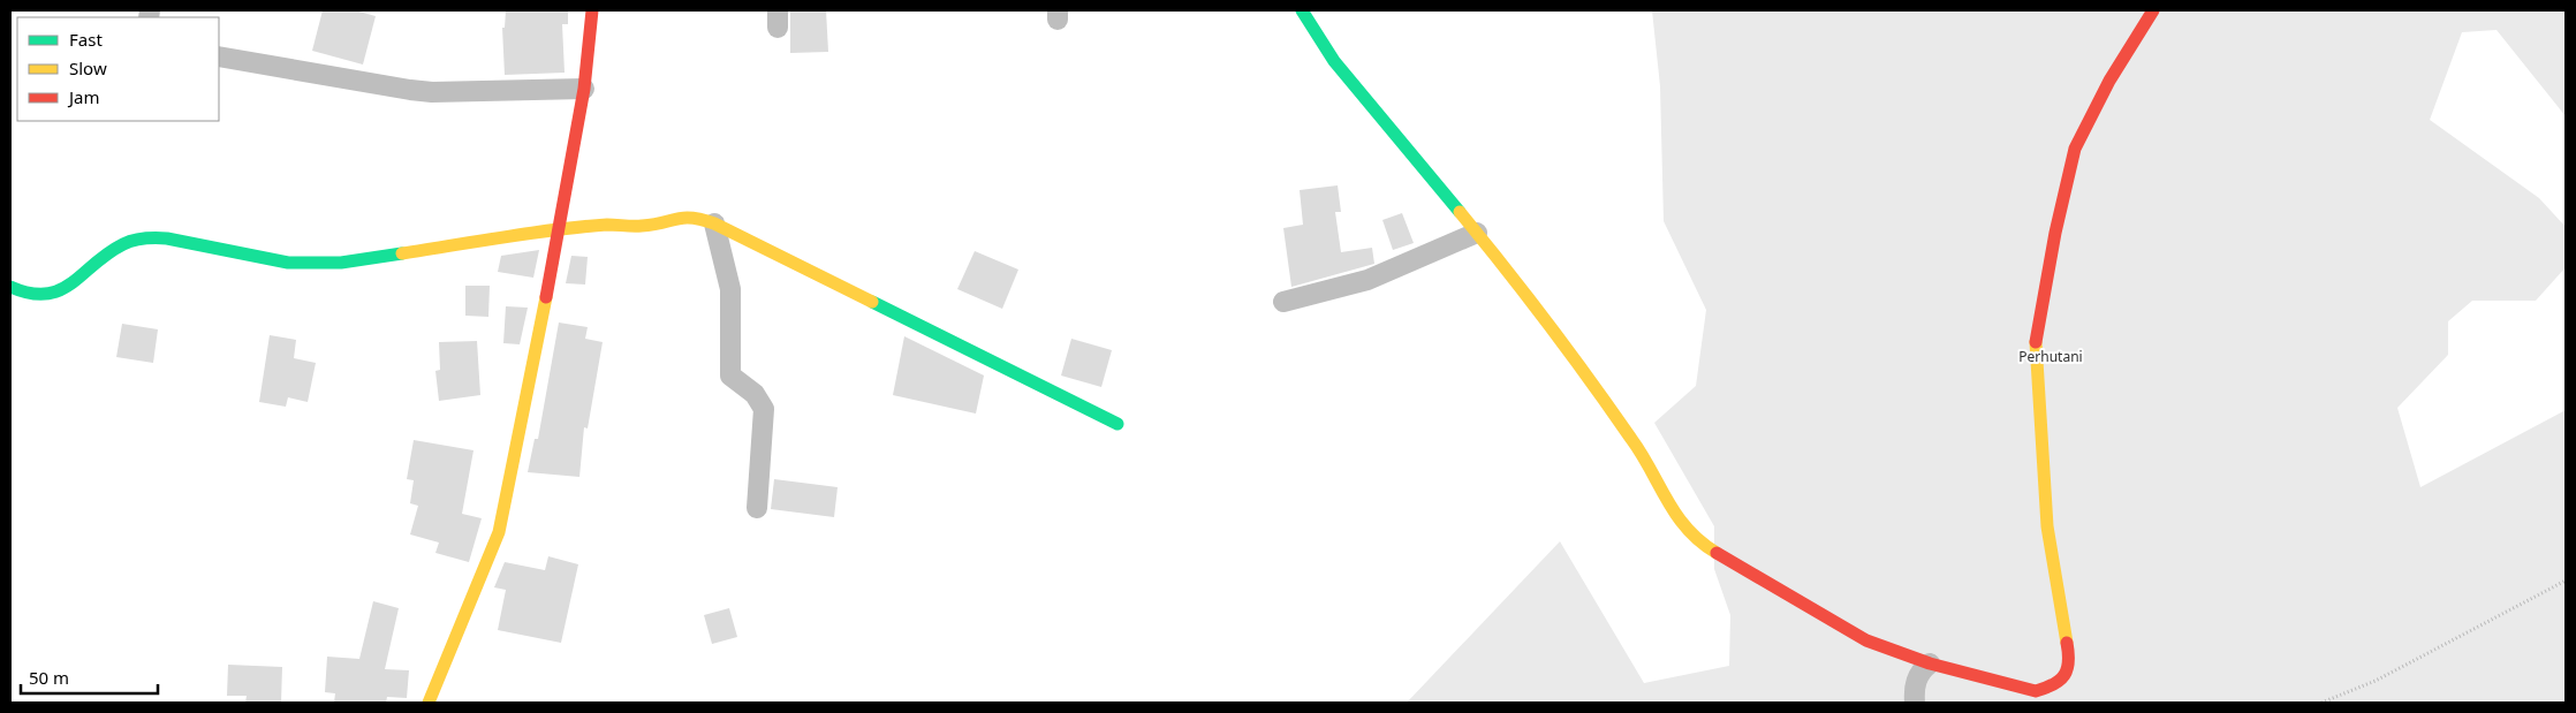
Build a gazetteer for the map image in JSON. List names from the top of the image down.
{
  "parks": ["Perhutani"],
  "legend": ["Fast", "Slow", "Jam"],
  "scale_bar": "50 m"
}
